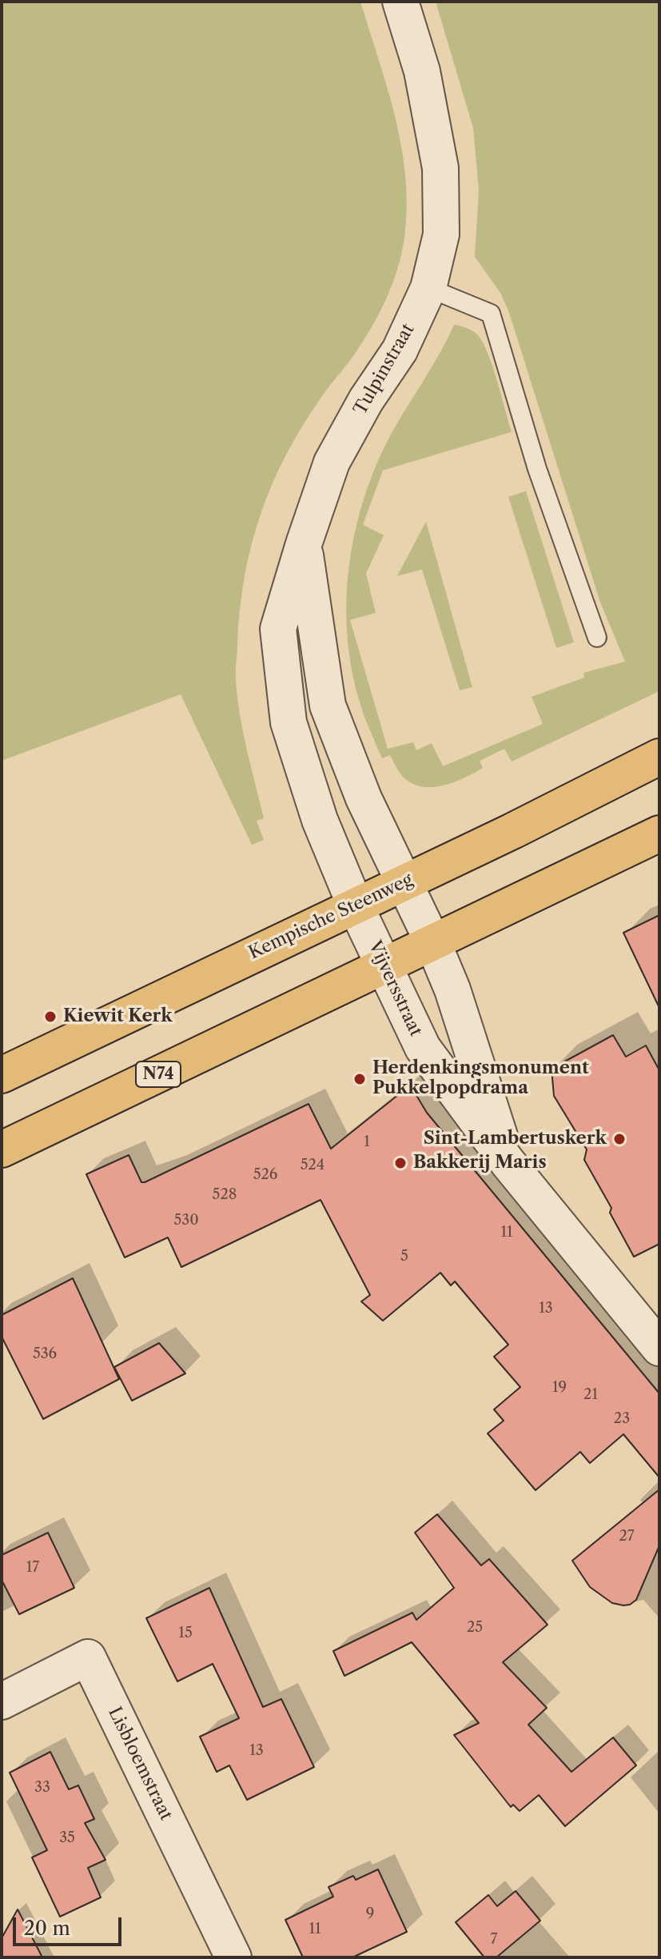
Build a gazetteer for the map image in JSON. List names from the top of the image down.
{
  "streets": {
    "main road": ["Kempische Steenweg", "N74"],
    "street": ["Tulpinstraat", "Vijversstraat", "Lisbloemstraat"]
  },
  "crossings": [
    ["Tulpinstraat", "Kempische Steenweg"],
    ["Tulpinstraat", "Vijversstraat"],
    ["Tulpinstraat", "N74"],
    ["Kempische Steenweg", "Vijversstraat"],
    ["Vijversstraat", "N74"]
  ],
  "places": [
    "Kiewit Kerk",
    "Herdenkingsmonument Pukkelpopdrama",
    "Sint-Lambertuskerk",
    "Bakkerij Maris"
  ],
  "house_numbers": [
    "1",
    "524",
    "526",
    "528",
    "530",
    "11",
    "5",
    "13",
    "536",
    "19",
    "21",
    "23",
    "27",
    "17",
    "25",
    "15",
    "13",
    "33",
    "35",
    "9",
    "11",
    "7"
  ],
  "scale_bar": "20 m"
}
